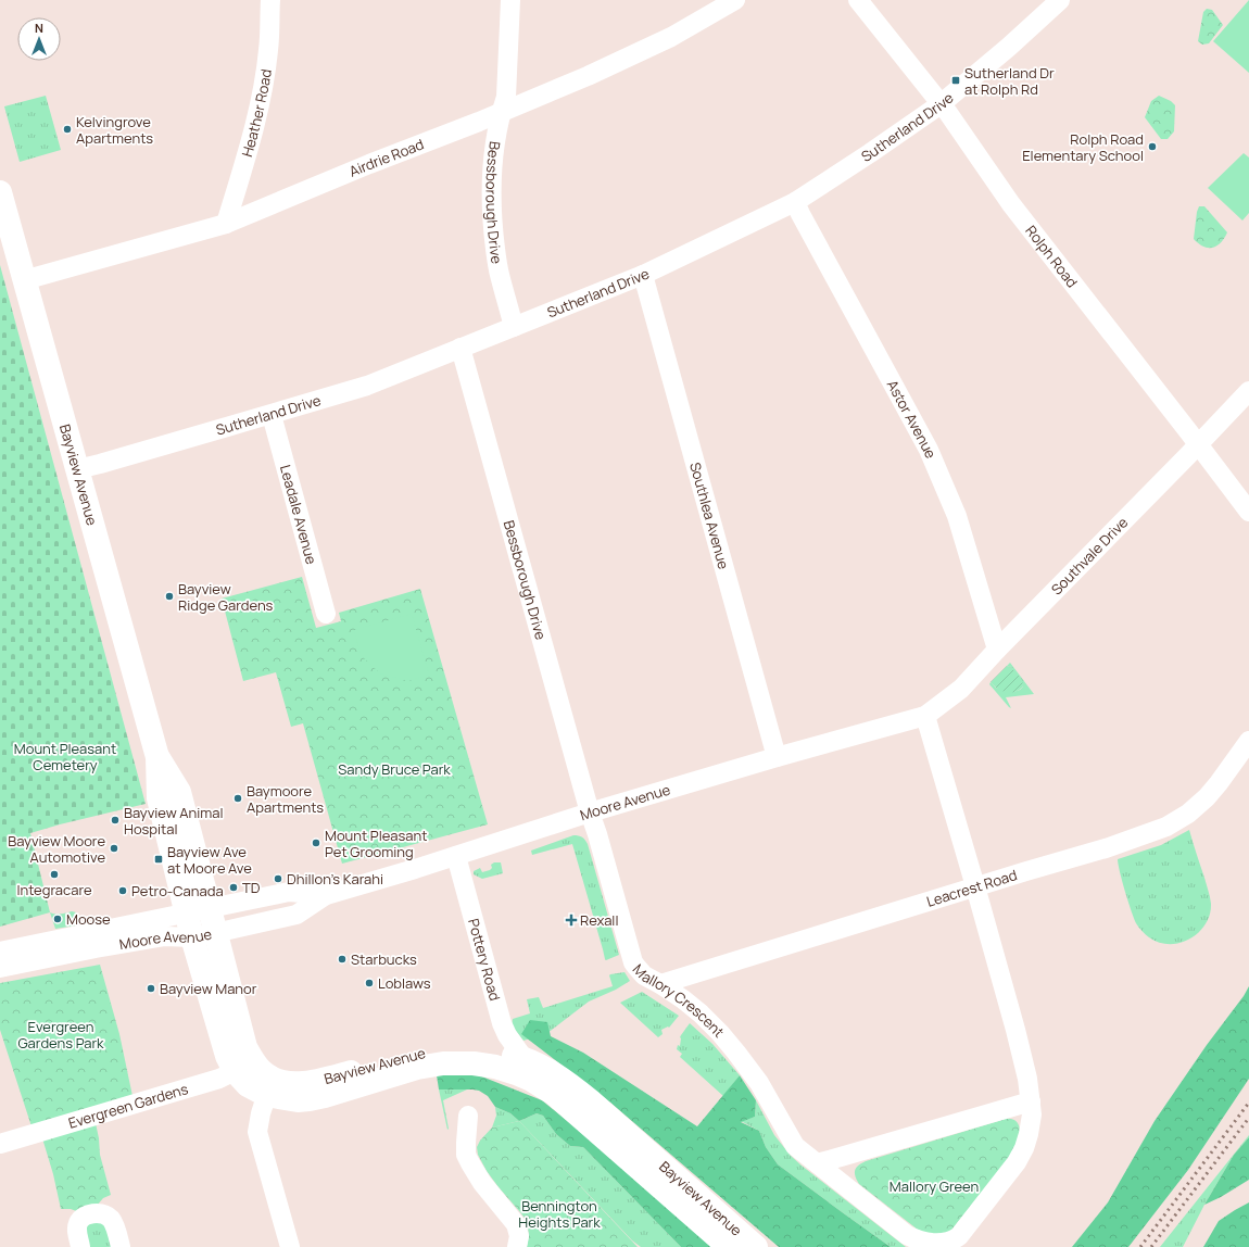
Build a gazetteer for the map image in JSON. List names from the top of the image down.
{
  "streets": {
    "main road": ["Bayview Avenue"],
    "street": [
      "Heather Road",
      "Sutherland Drive",
      "Airdrie Road",
      "Bessborough Drive",
      "Rolph Road",
      "Astor Avenue",
      "Leadale Avenue",
      "Southlea Avenue",
      "Southvale Drive",
      "Moore Avenue",
      "Leacrest Road",
      "Pottery Road",
      "Mallory Crescent",
      "Evergreen Gardens"
    ]
  },
  "crossings": [
    ["Heather Road", "Airdrie Road"],
    ["Sutherland Drive", "Bessborough Drive"],
    ["Sutherland Drive", "Rolph Road"],
    ["Sutherland Drive", "Astor Avenue"],
    ["Sutherland Drive", "Bayview Avenue"],
    ["Sutherland Drive", "Leadale Avenue"],
    ["Sutherland Drive", "Southlea Avenue"],
    ["Airdrie Road", "Bessborough Drive"],
    ["Airdrie Road", "Bayview Avenue"],
    ["Bessborough Drive", "Moore Avenue"],
    ["Bessborough Drive", "Mallory Crescent"],
    ["Rolph Road", "Southvale Drive"],
    ["Astor Avenue", "Southvale Drive"],
    ["Bayview Avenue", "Moore Avenue"],
    ["Bayview Avenue", "Pottery Road"],
    ["Bayview Avenue", "Evergreen Gardens"],
    ["Southlea Avenue", "Moore Avenue"],
    ["Southvale Drive", "Moore Avenue"],
    ["Southvale Drive", "Mallory Crescent"],
    ["Moore Avenue", "Pottery Road"],
    ["Moore Avenue", "Mallory Crescent"],
    ["Leacrest Road", "Mallory Crescent"]
  ],
  "parks": [
    "Mount Pleasant Cemetery",
    "Sandy Bruce Park",
    "Evergreen Gardens Park",
    "Mallory Green",
    "Bennington Heights Park"
  ],
  "places": {
    "transit": ["Sutherland Dr at Rolph Rd", "Bayview Ave at Moore Ave"],
    "other": [
      "Kelvingrove Apartments",
      "Rolph Road Elementary School",
      "Bayview Ridge Gardens",
      "Baymoore Apartments",
      "Bayview Animal Hospital",
      "Mount Pleasant Pet Grooming",
      "Bayview Moore Automotive",
      "Integracare",
      "Dhillon's Karahi",
      "TD",
      "Petro-Canada",
      "Moose",
      "Starbucks",
      "Loblaws",
      "Bayview Manor"
    ],
    "health": ["Rexall"]
  },
  "north": "top"
}
